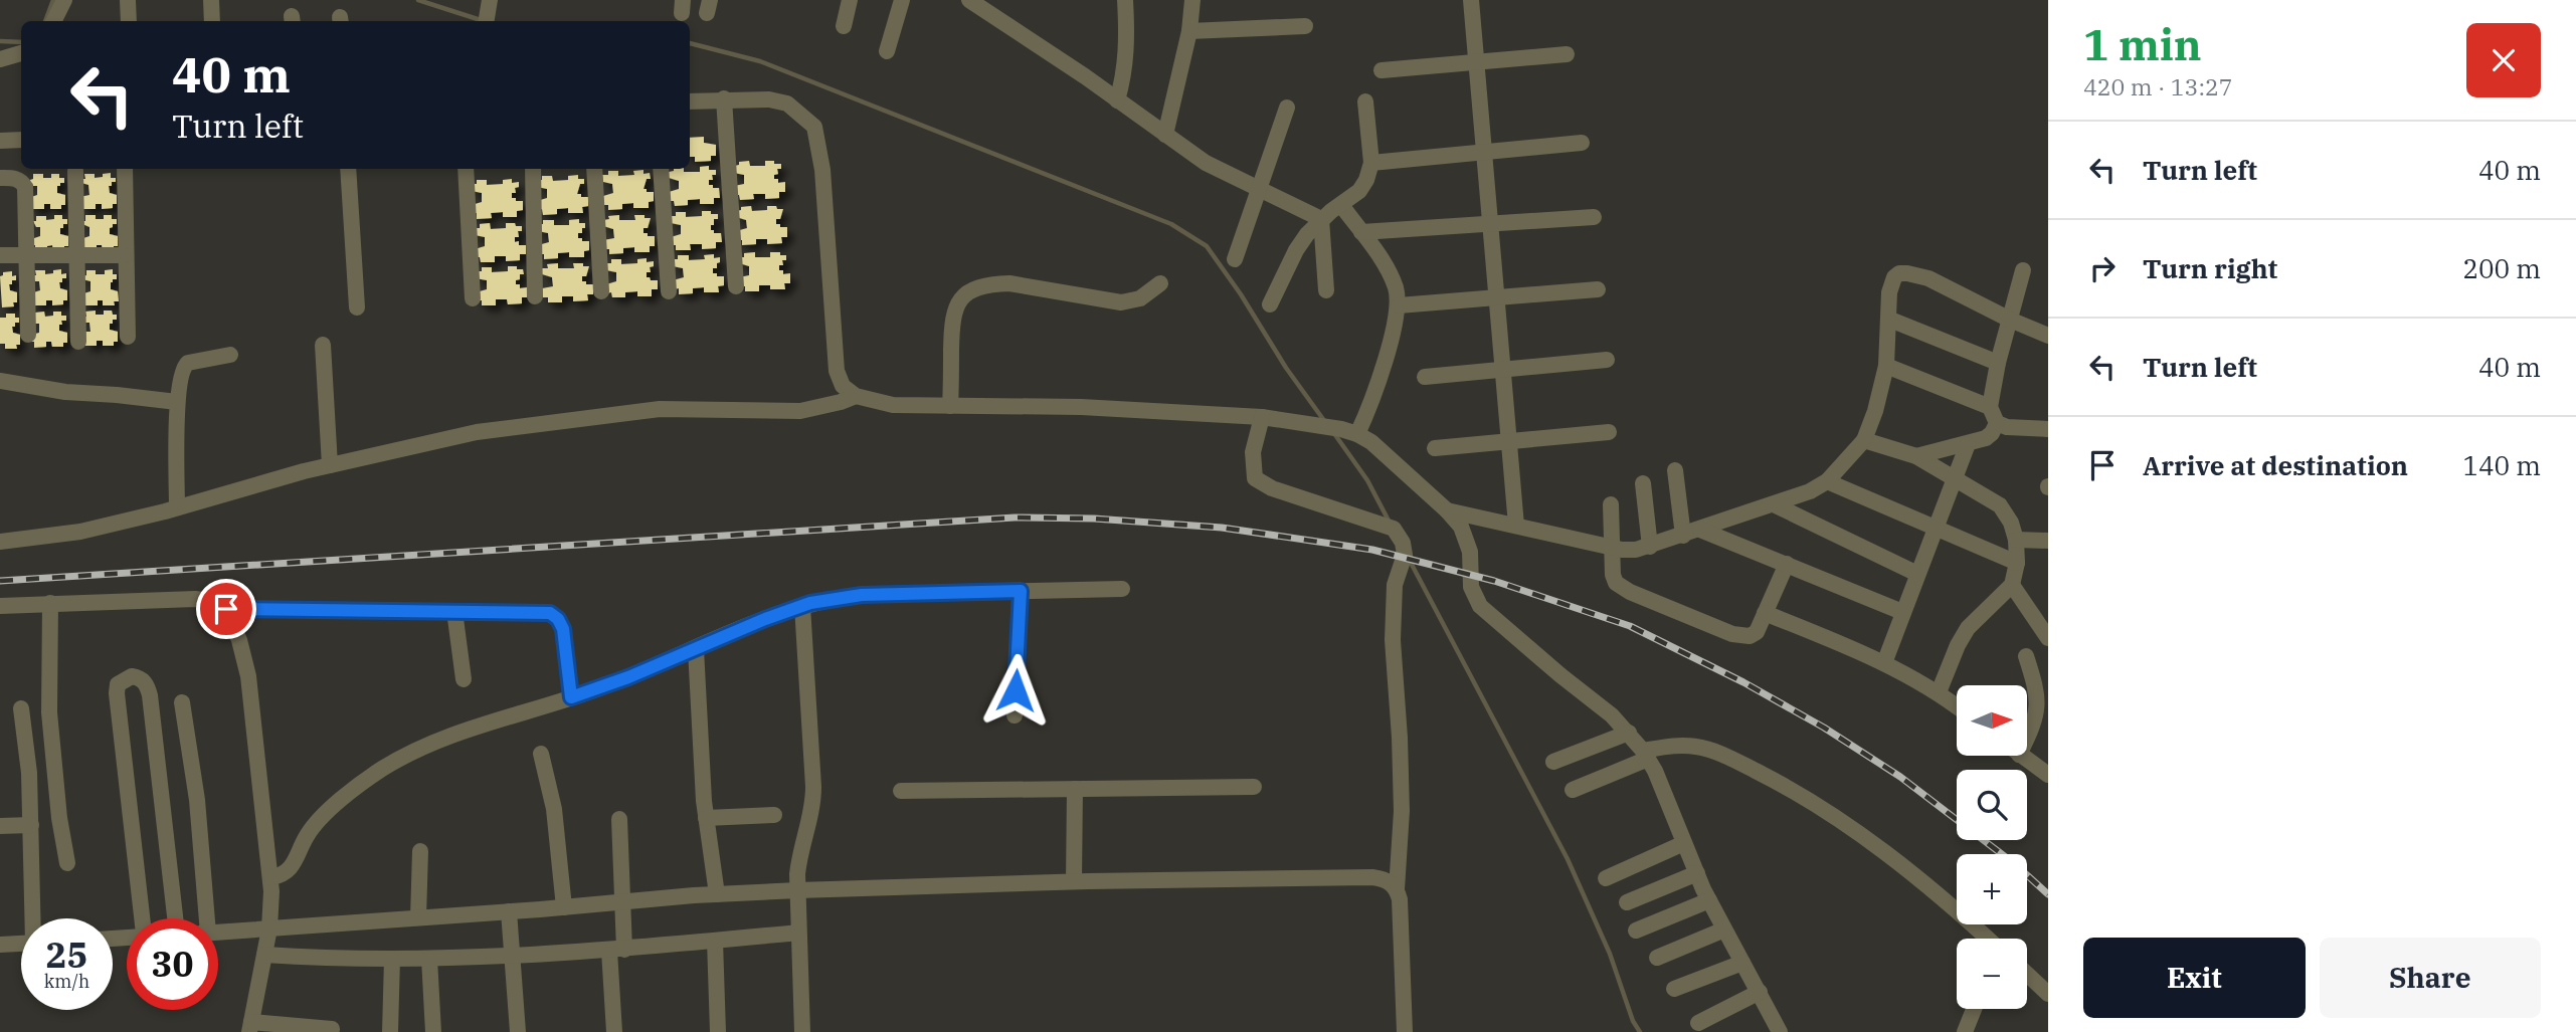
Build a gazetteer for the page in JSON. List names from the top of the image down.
{
  "north": "right",
  "page": {
    "heading": ["1 min", "420 m · 13:27"],
    "turn": ["40 m", "Turn left"],
    "list": [
      {
        "name": "Turn left",
        "value": "40 m"
      },
      {
        "name": "Turn right",
        "value": "200 m"
      },
      {
        "name": "Turn left",
        "value": "40 m"
      },
      {
        "name": "Arrive at destination",
        "value": "140 m"
      }
    ],
    "map_buttons": ["+", "−"],
    "speed": "25 km/h",
    "limit": "30",
    "buttons": ["Exit", "Share"]
  }
}
